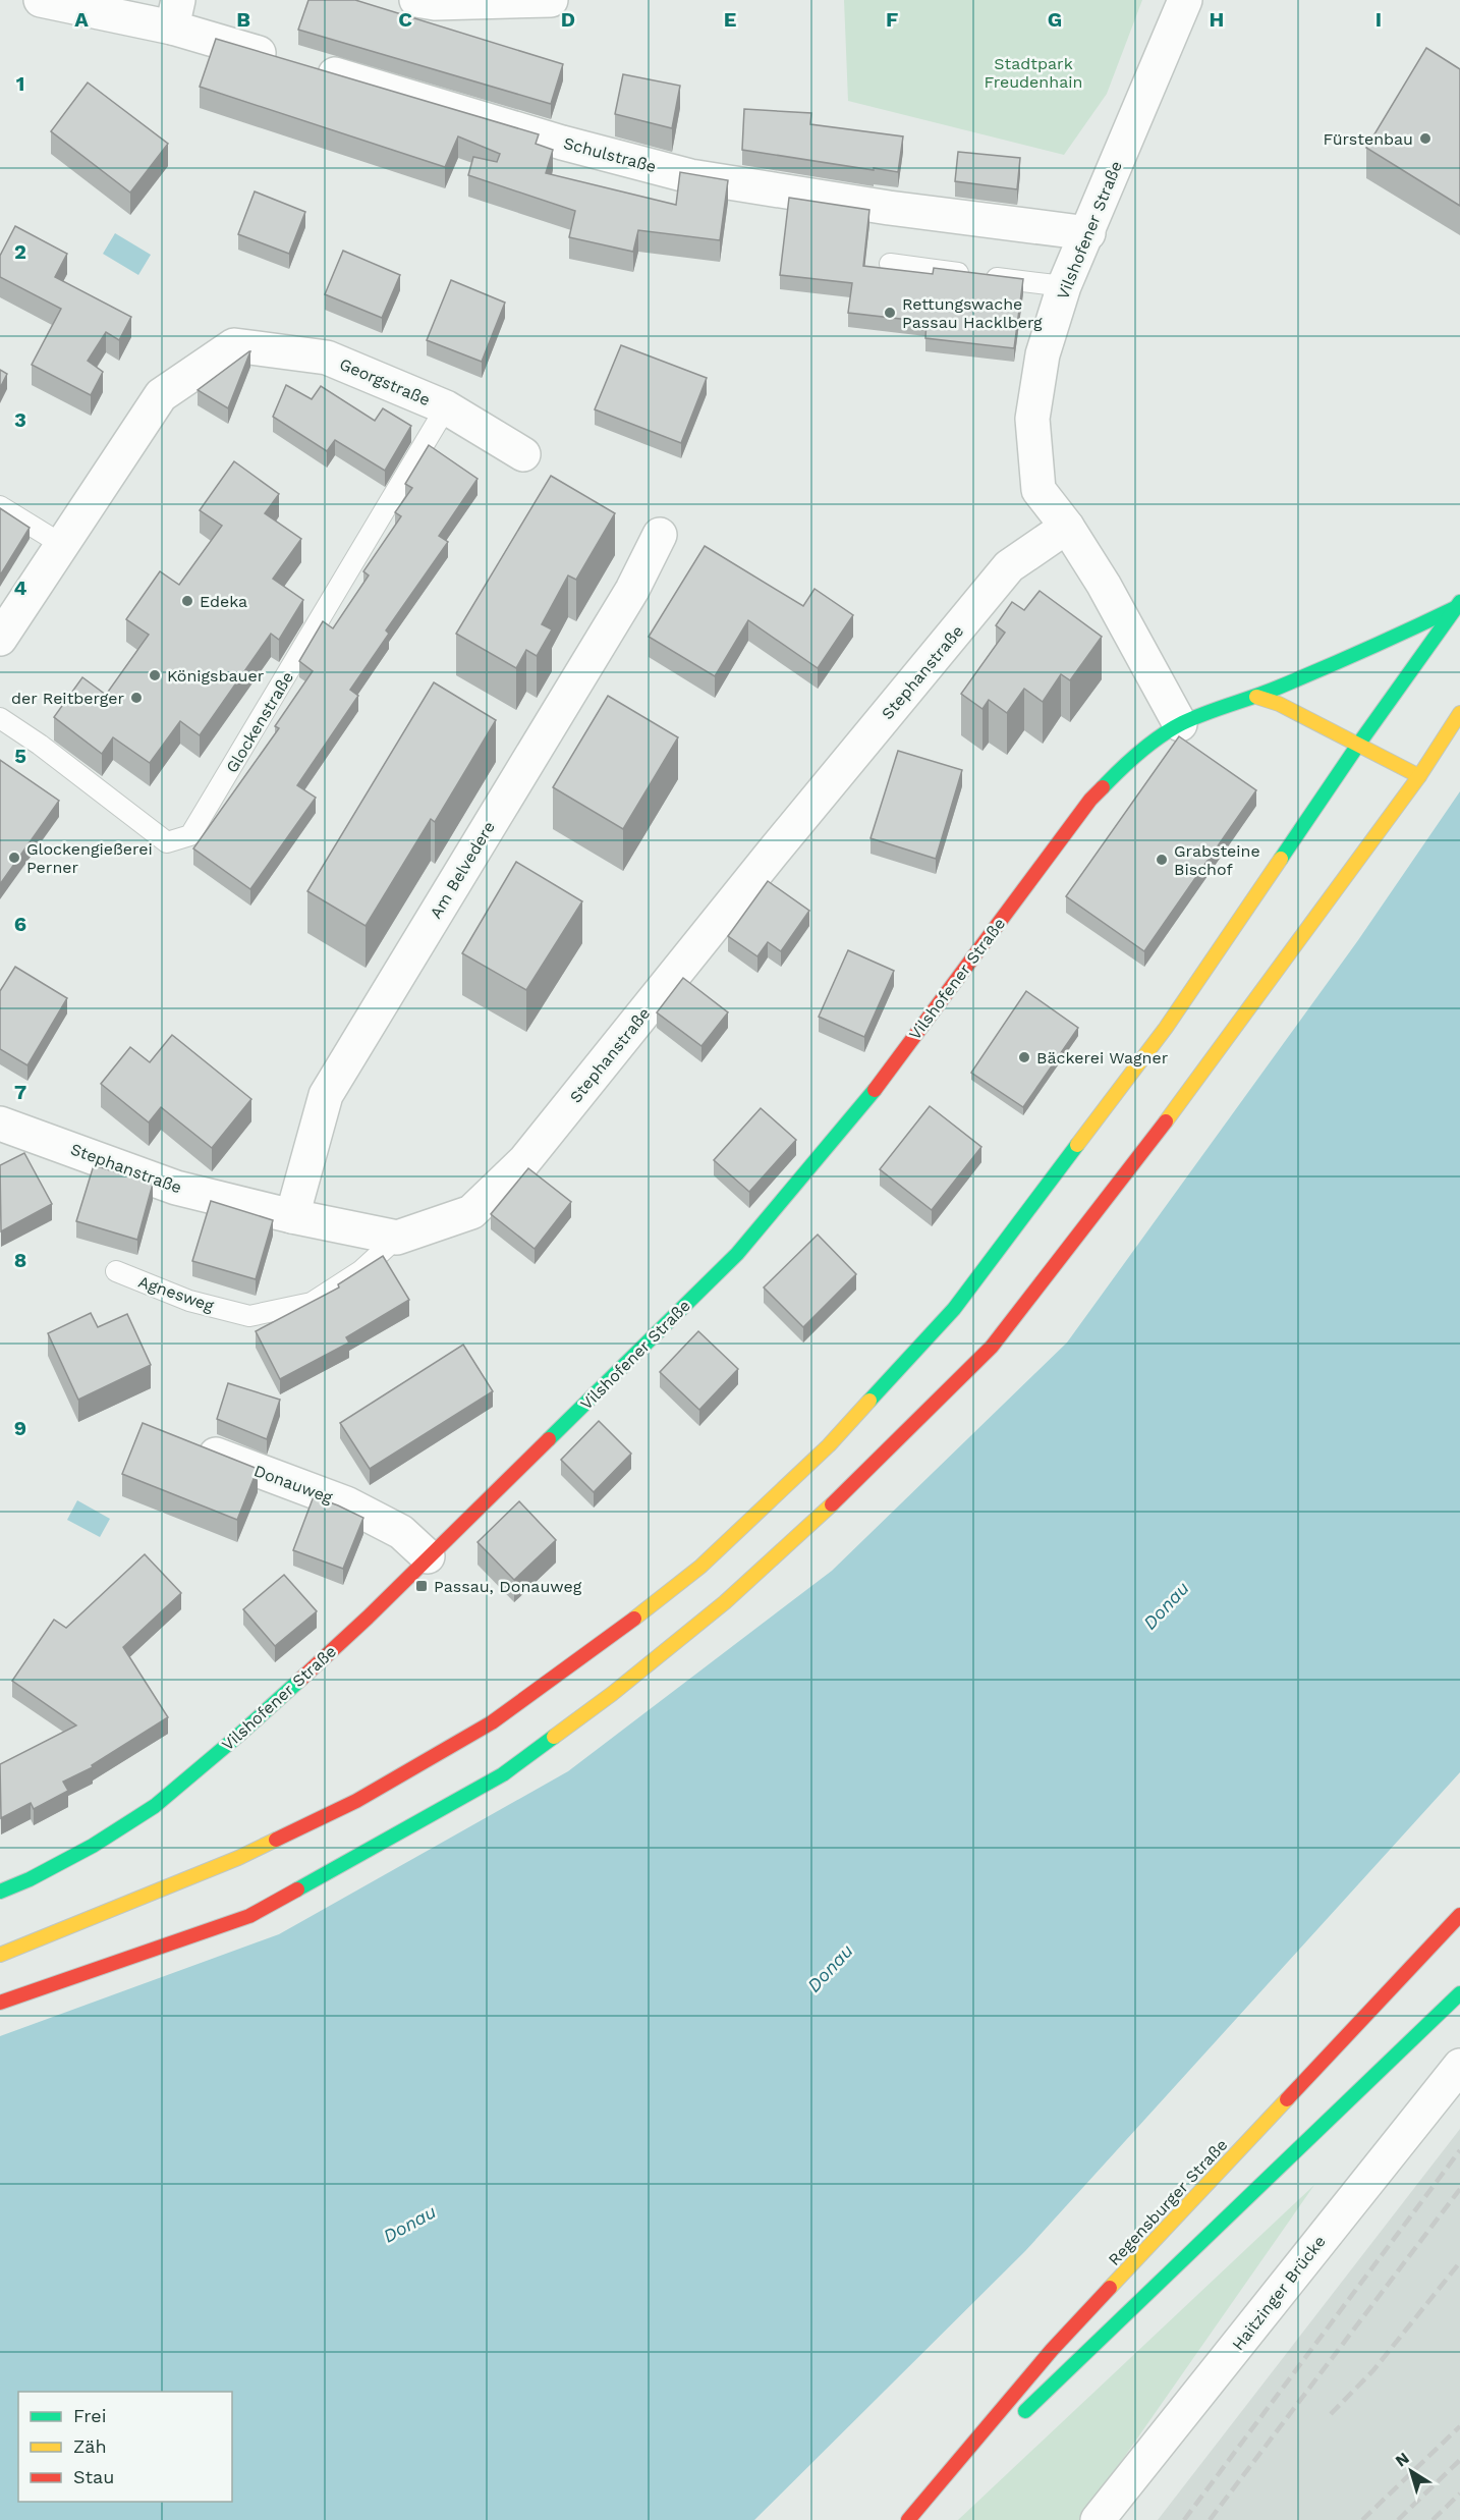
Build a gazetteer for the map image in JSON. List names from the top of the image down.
{
  "streets": {
    "main road": ["Vilshofener Straße", "Regensburger Straße"],
    "street": [
      "Schulstraße",
      "Georgstraße",
      "Stephanstraße",
      "Am Belvedere",
      "Donauweg",
      "Haitzinger Brücke"
    ],
    "lane": ["Glockenstraße", "Agnesweg"]
  },
  "crossings": [
    ["Schulstraße", "Vilshofener Straße"],
    ["Vilshofener Straße", "Stephanstraße"],
    ["Vilshofener Straße", "Donauweg"],
    ["Georgstraße", "Glockenstraße"],
    ["Stephanstraße", "Am Belvedere"],
    ["Stephanstraße", "Agnesweg"]
  ],
  "water": ["Donau"],
  "parks": ["Stadtpark Freudenhain"],
  "places": {
    "other": [
      "Fürstenbau",
      "Rettungswache Passau Hacklberg",
      "Edeka",
      "Königsbauer",
      "der Reitberger",
      "Glockengießerei Perner",
      "Grabsteine Bischof",
      "Bäckerei Wagner"
    ],
    "transit": ["Passau, Donauweg"]
  },
  "legend": ["Frei", "Zäh", "Stau"],
  "north": "top left",
  "grid": {
    "columns": [
      "A",
      "B",
      "C",
      "D",
      "E",
      "F",
      "G",
      "H",
      "I"
    ],
    "rows": [
      "1",
      "2",
      "3",
      "4",
      "5",
      "6",
      "7",
      "8",
      "9"
    ]
  }
}
